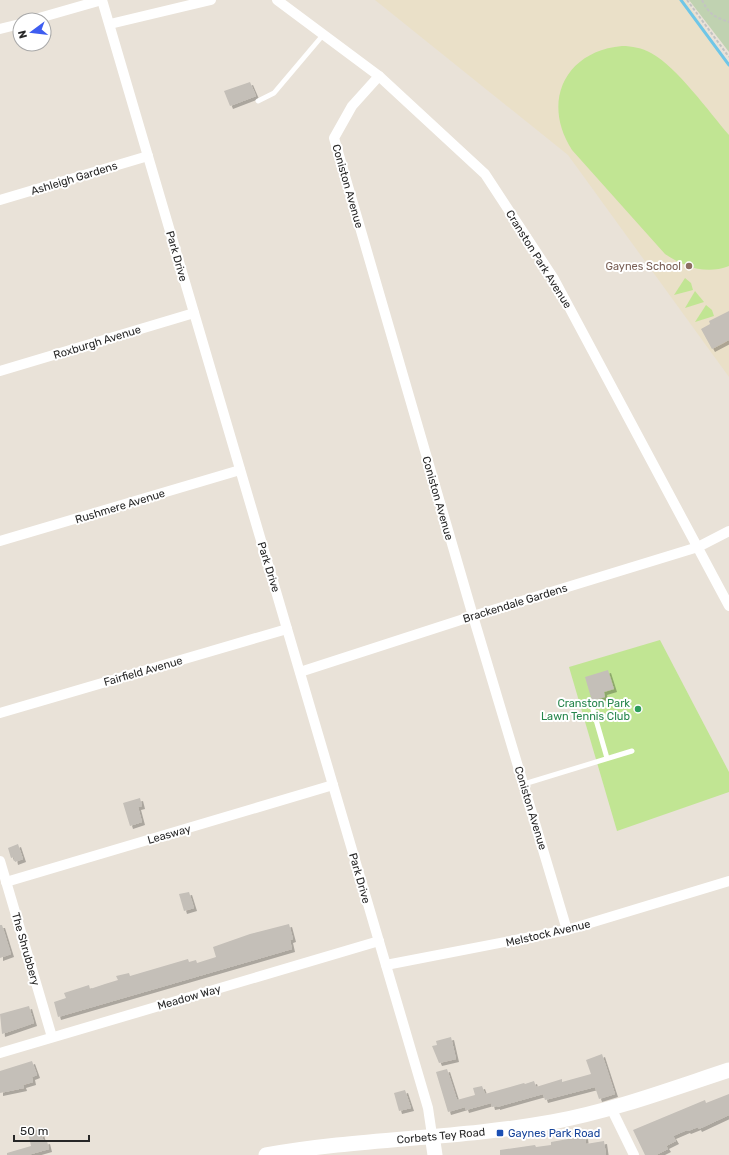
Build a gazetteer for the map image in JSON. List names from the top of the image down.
{
  "streets": {
    "main road": ["Corbets Tey Road"],
    "street": [
      "Ashleigh Gardens",
      "Coniston Avenue",
      "Park Drive",
      "Cranston Park Avenue",
      "Roxburgh Avenue",
      "Rushmere Avenue",
      "Brackendale Gardens",
      "Fairfield Avenue",
      "Leasway",
      "Melstock Avenue",
      "The Shrubbery",
      "Meadow Way"
    ]
  },
  "crossings": [
    ["Ashleigh Gardens", "Park Drive"],
    ["Coniston Avenue", "Cranston Park Avenue"],
    ["Coniston Avenue", "Brackendale Gardens"],
    ["Coniston Avenue", "Melstock Avenue"],
    ["Park Drive", "Roxburgh Avenue"],
    ["Park Drive", "Rushmere Avenue"],
    ["Park Drive", "Brackendale Gardens"],
    ["Park Drive", "Fairfield Avenue"],
    ["Park Drive", "Leasway"],
    ["Park Drive", "Melstock Avenue"],
    ["Park Drive", "Meadow Way"],
    ["Park Drive", "Corbets Tey Road"],
    ["Cranston Park Avenue", "Brackendale Gardens"],
    ["Leasway", "The Shrubbery"],
    ["The Shrubbery", "Meadow Way"]
  ],
  "places": {
    "other": ["Gaynes School", "Cranston Park Lawn Tennis Club"],
    "transit": ["Gaynes Park Road"]
  },
  "scale_bar": "50 m",
  "north": "left"
}
